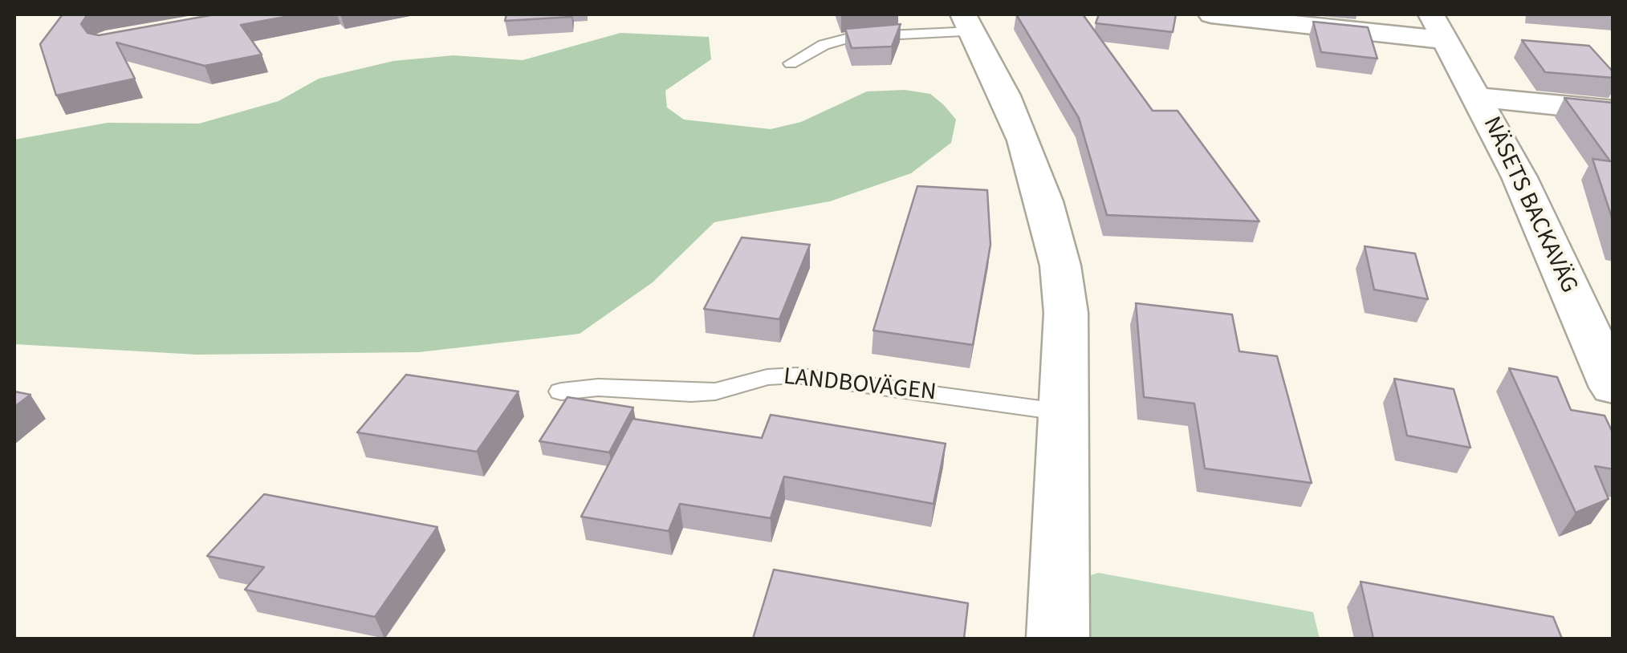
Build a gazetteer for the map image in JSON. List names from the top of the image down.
{
  "streets": {
    "street": ["NÄSETS BACKAVÄG"],
    "lane": ["LANDBOVÄGEN"]
  }
}
